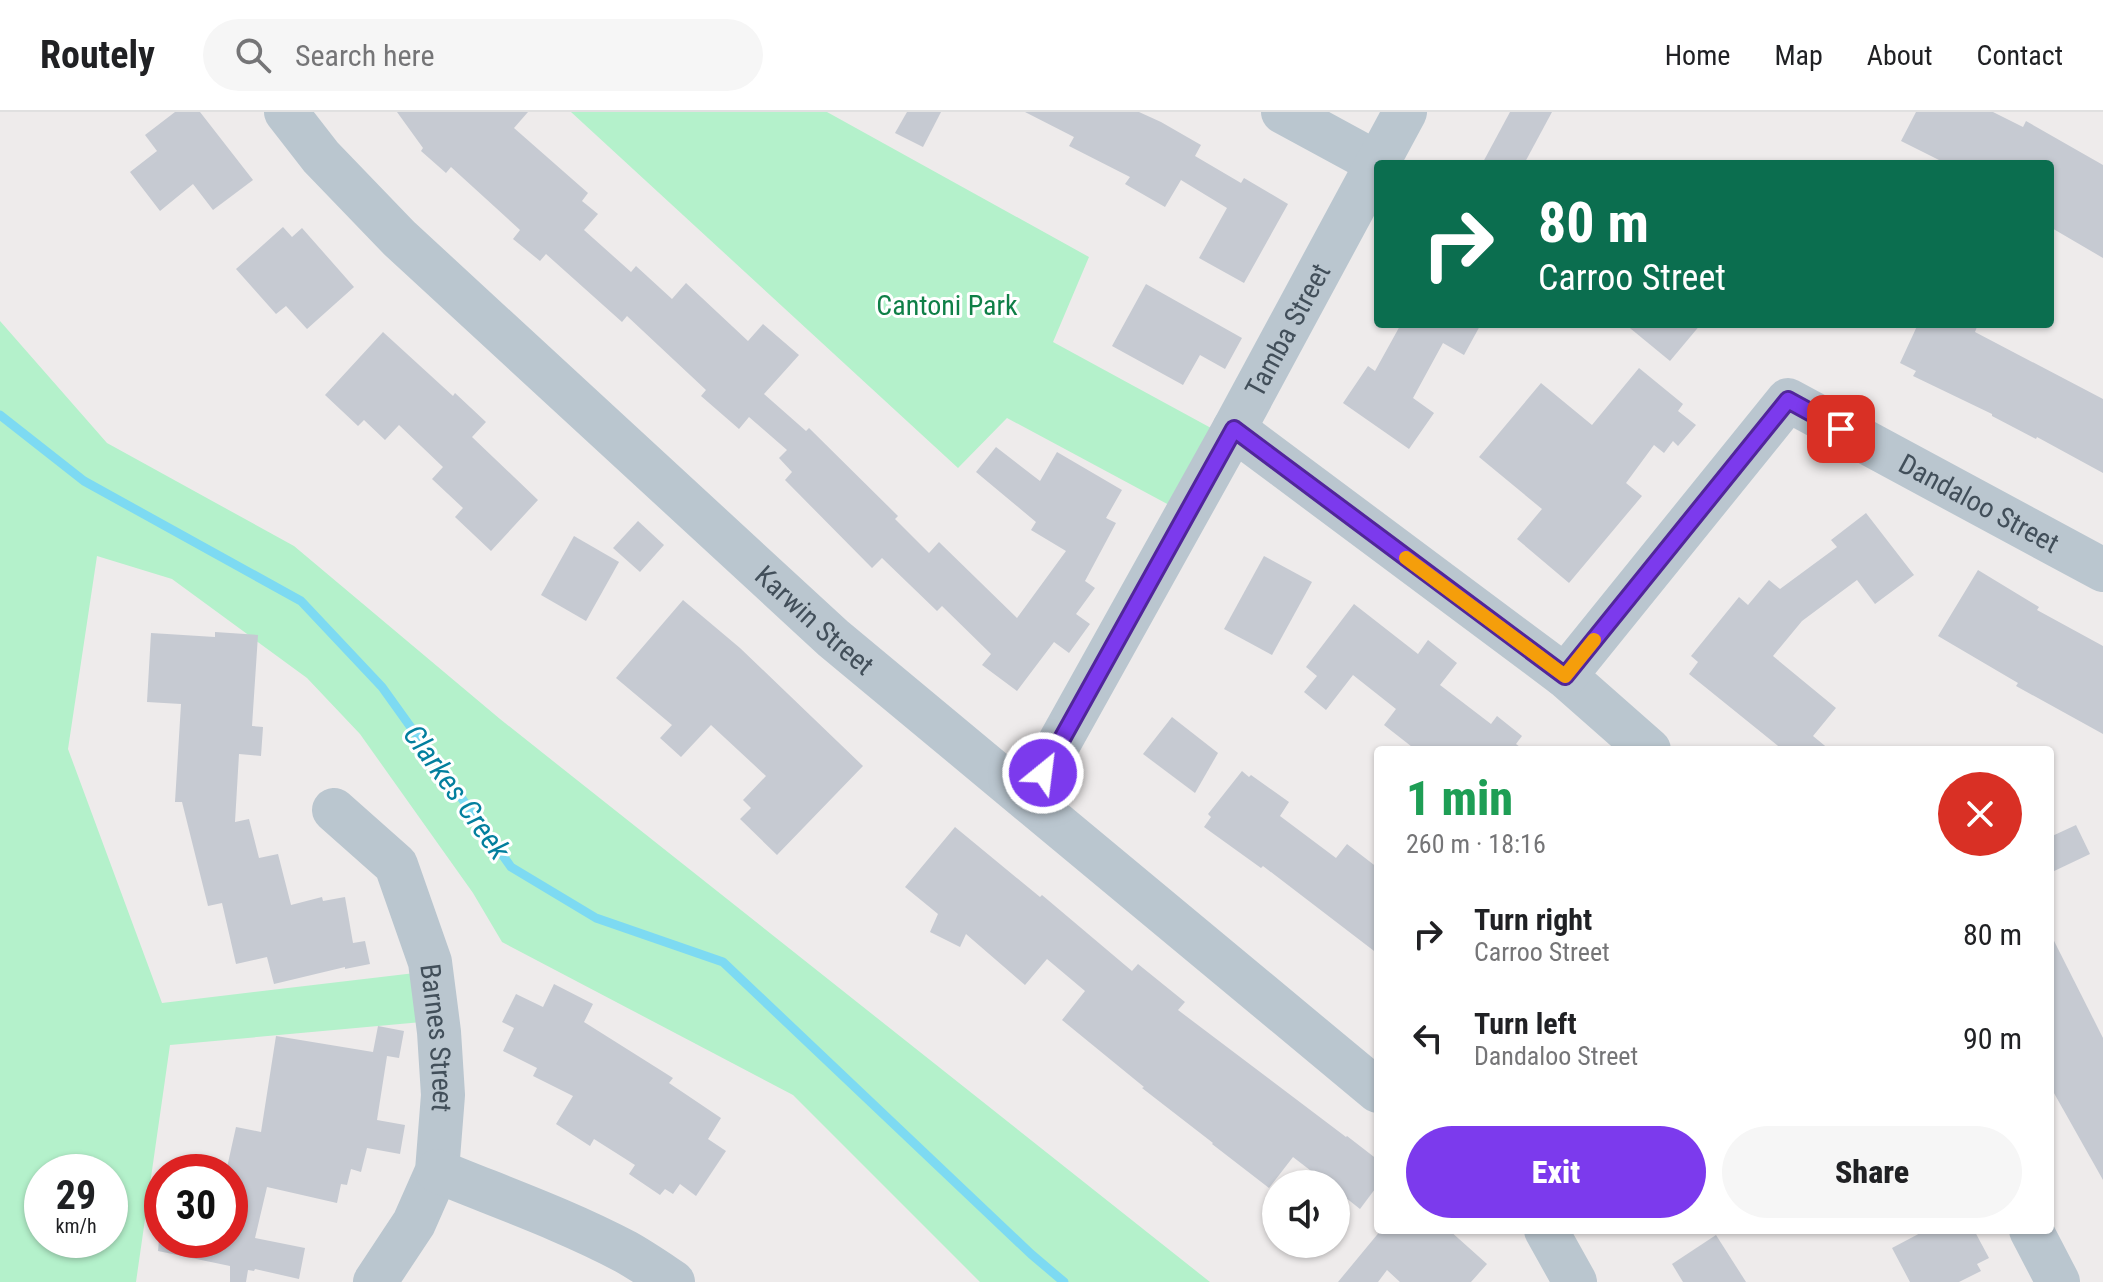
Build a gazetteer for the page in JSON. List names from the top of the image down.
{
  "streets": {
    "street": [
      "Tamba Street",
      "Dandaloo Street",
      "Karwin Street",
      "Barnes Street"
    ]
  },
  "crossings": [
    ["Tamba Street", "Karwin Street"]
  ],
  "water": ["Clarkes Creek"],
  "parks": ["Cantoni Park"],
  "page": {
    "header": "Routely",
    "search": "Search here",
    "nav": [
      "Home",
      "Map",
      "About",
      "Contact"
    ],
    "turn": ["80 m", "Carroo Street"],
    "heading": ["1 min", "260 m · 18:16"],
    "list": [
      {
        "name": "Turn right",
        "note": "Carroo Street",
        "value": "80 m"
      },
      {
        "name": "Turn left",
        "note": "Dandaloo Street",
        "value": "90 m"
      }
    ],
    "buttons": ["Exit", "Share"],
    "speed": "29 km/h",
    "limit": "30"
  }
}
